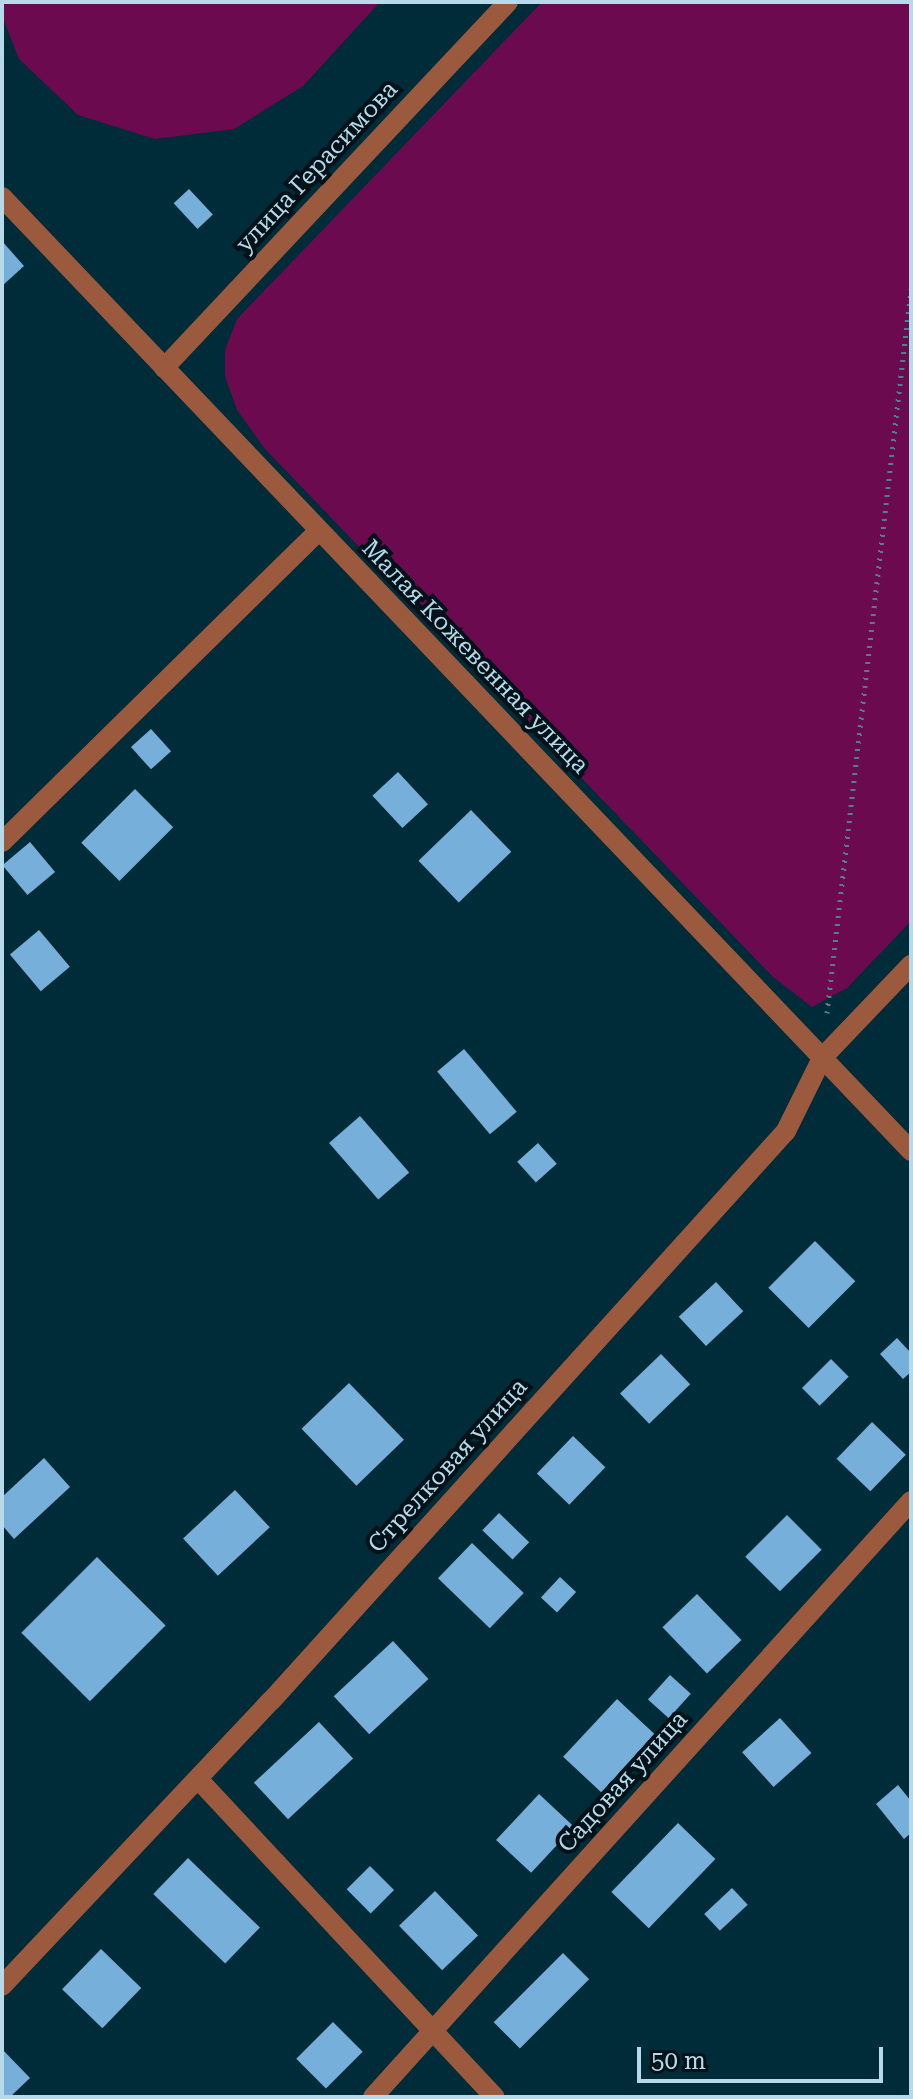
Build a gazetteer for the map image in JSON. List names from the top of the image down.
{
  "streets": {
    "street": [
      "улица Герасимова",
      "Малая Кожевенная улица",
      "Стрелковая улица",
      "Садовая улица"
    ]
  },
  "crossings": [
    ["улица Герасимова", "Малая Кожевенная улица"],
    ["Малая Кожевенная улица", "Стрелковая улица"]
  ],
  "scale_bar": "50 m"
}
